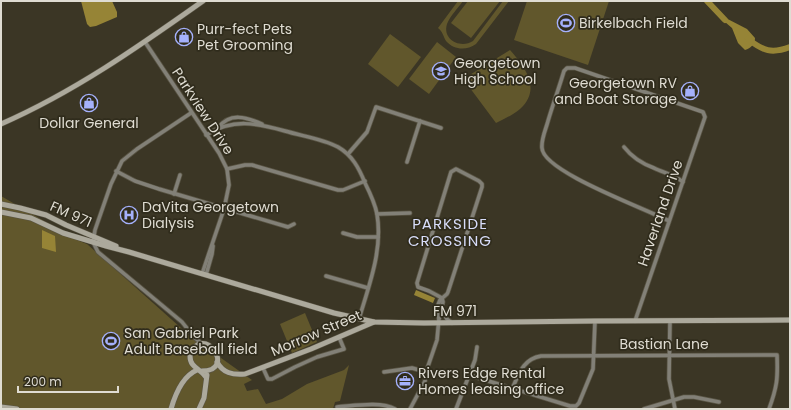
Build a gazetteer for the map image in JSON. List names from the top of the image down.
{
  "streets": {
    "main road": ["FM 971", "Morrow Street"],
    "street": ["Parkview Drive", "Haverland Drive", "Bastian Lane"]
  },
  "crossings": [
    ["Parkview Drive", "FM 971"],
    ["Haverland Drive", "FM 971"],
    ["FM 971", "Morrow Street"]
  ],
  "districts": ["PARKSIDE CROSSING"],
  "places": {
    "sports": ["Birkelbach Field", "San Gabriel Park Adult Baseball field"],
    "shop": ["Purr-fect Pets Pet Grooming", "Georgetown RV and Boat Storage", "Dollar General"],
    "school or university": ["Georgetown High School"],
    "hospital": ["DaVita Georgetown Dialysis"],
    "office": ["Rivers Edge Rental Homes leasing office"]
  },
  "scale_bar": "200 m"
}
